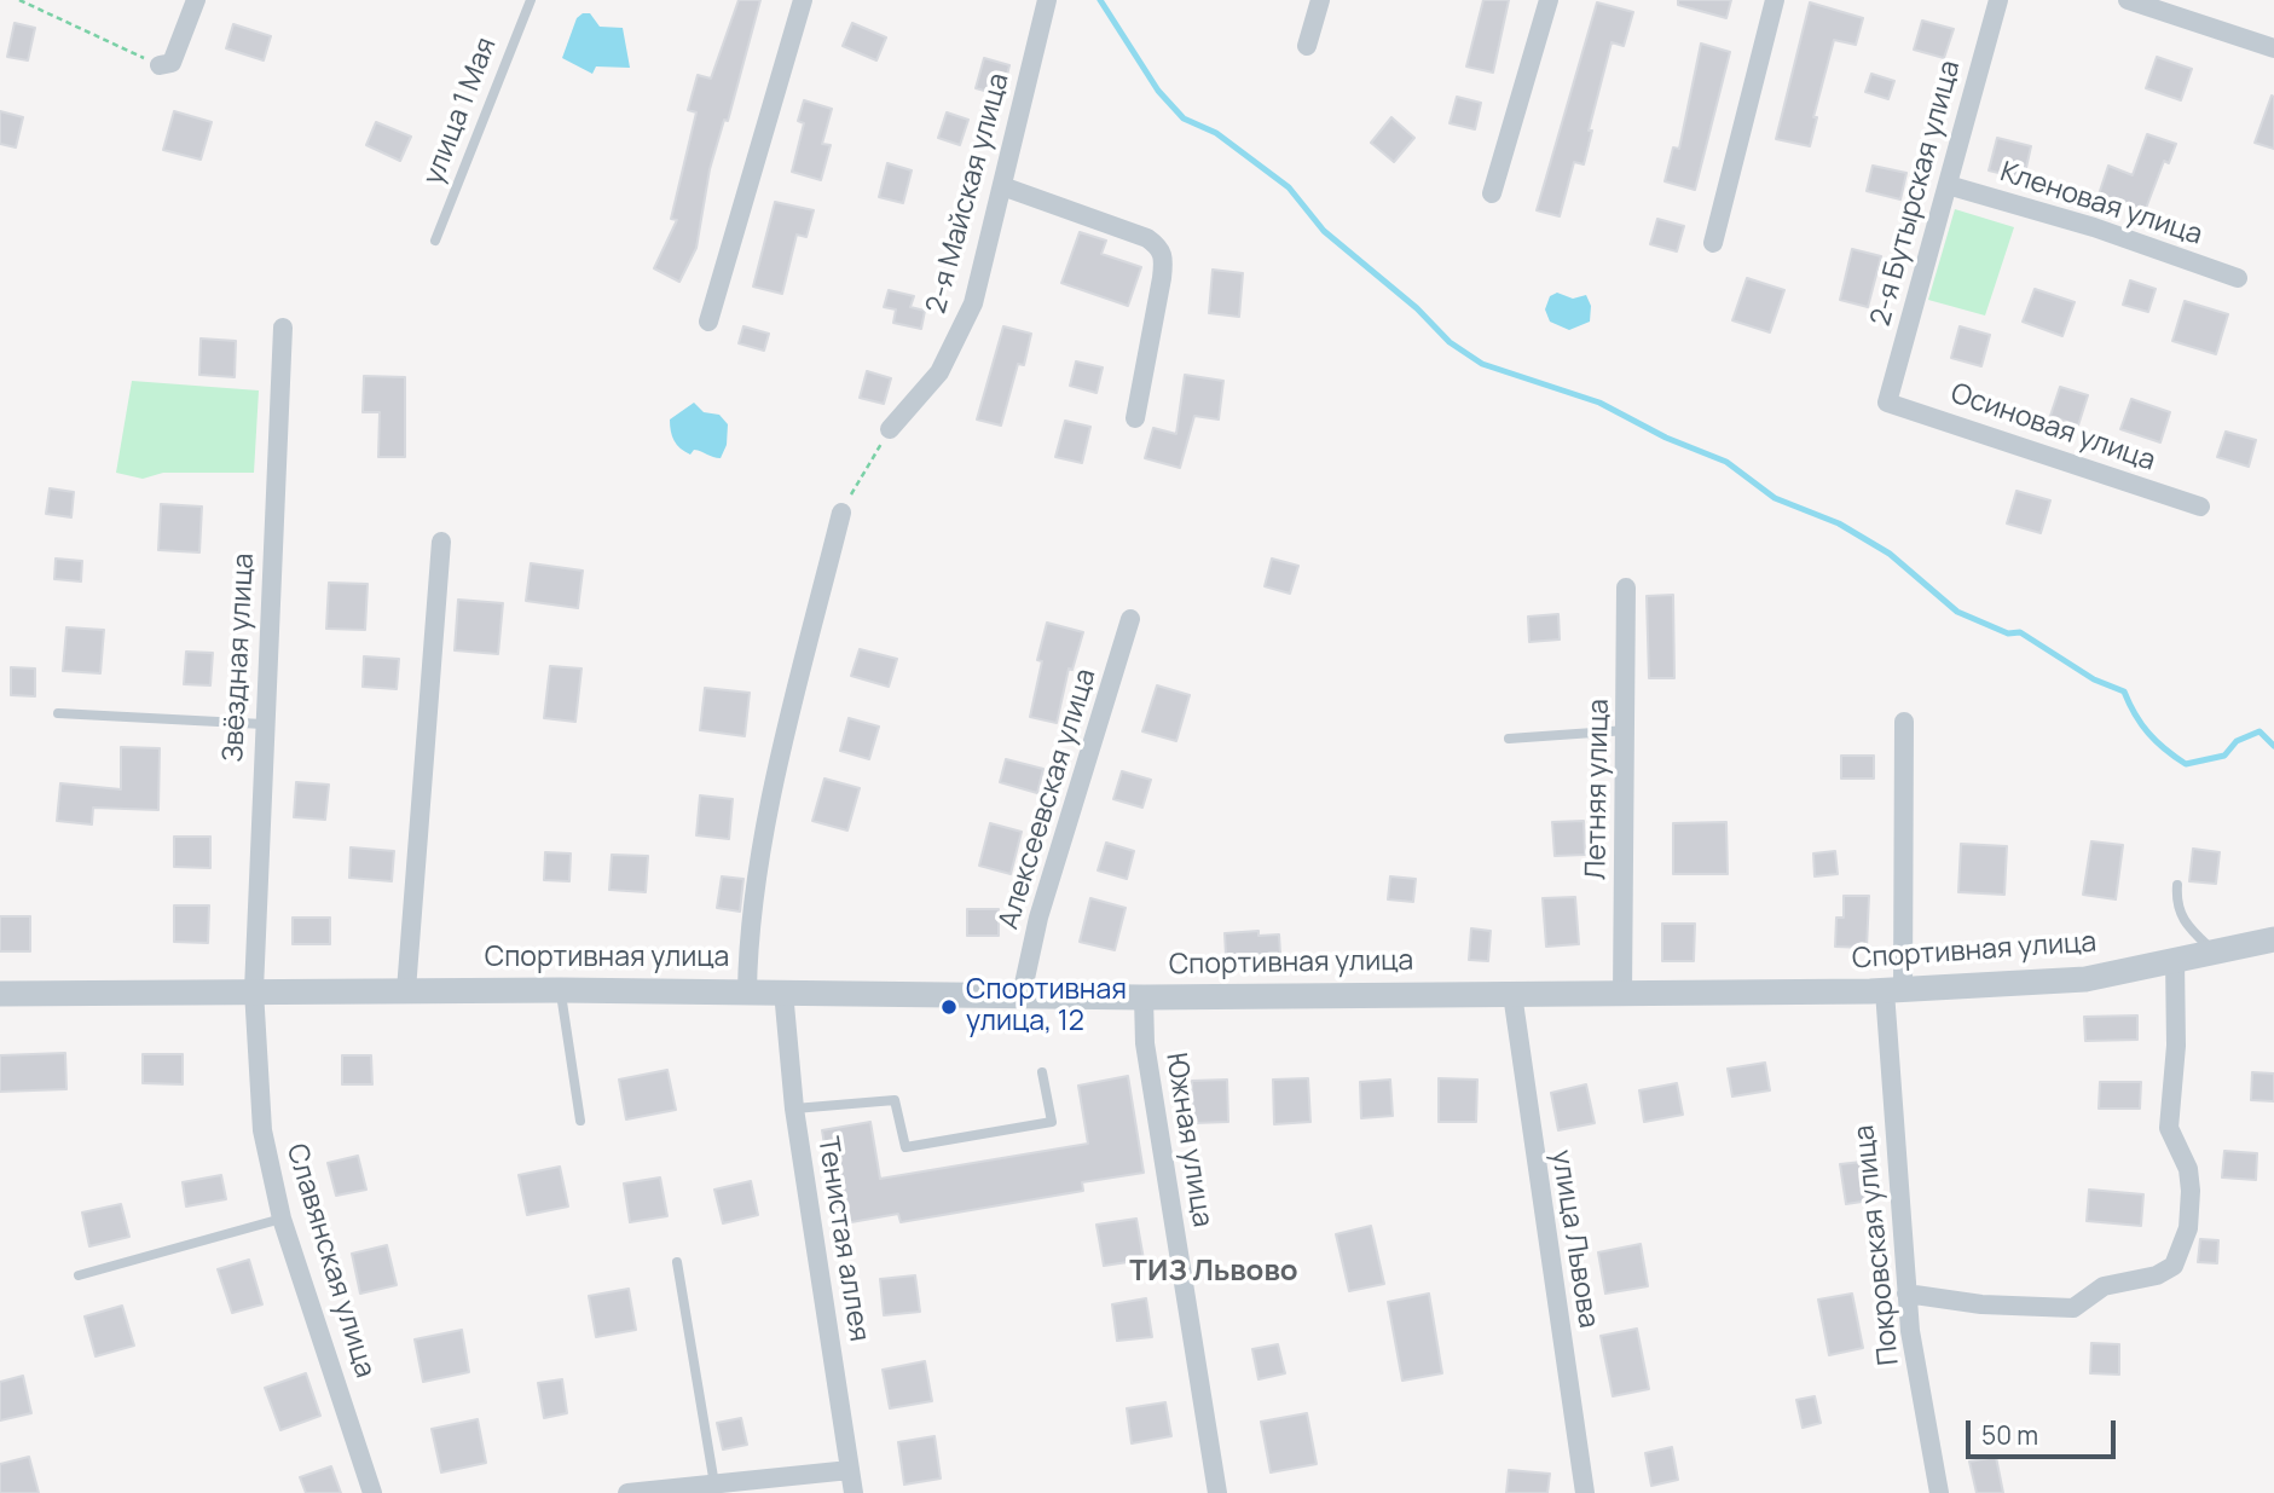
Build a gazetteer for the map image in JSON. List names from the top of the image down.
{
  "streets": {
    "street": [
      "2-я Майская улица",
      "2-я Бутырская улица",
      "Кленовая улица",
      "Осиновая улица",
      "Звёздная улица",
      "Летняя улица",
      "Алексеевская улица",
      "Спортивная улица",
      "Южная улица",
      "Тенистая аллея",
      "улица Львова",
      "Покровская улица",
      "Славянская улица"
    ],
    "lane": ["улица 1 Мая"]
  },
  "crossings": [
    ["2-я Бутырская улица", "Кленовая улица"],
    ["2-я Бутырская улица", "Осиновая улица"],
    ["Звёздная улица", "Спортивная улица"],
    ["Звёздная улица", "Славянская улица"],
    ["Летняя улица", "Спортивная улица"],
    ["Алексеевская улица", "Спортивная улица"],
    ["Спортивная улица", "Южная улица"],
    ["Спортивная улица", "Тенистая аллея"],
    ["Спортивная улица", "улица Львова"],
    ["Спортивная улица", "Покровская улица"],
    ["Спортивная улица", "Славянская улица"]
  ],
  "districts": ["ТИЗ Львово"],
  "places": ["Спортивная улица, 12"],
  "scale_bar": "50 m"
}
